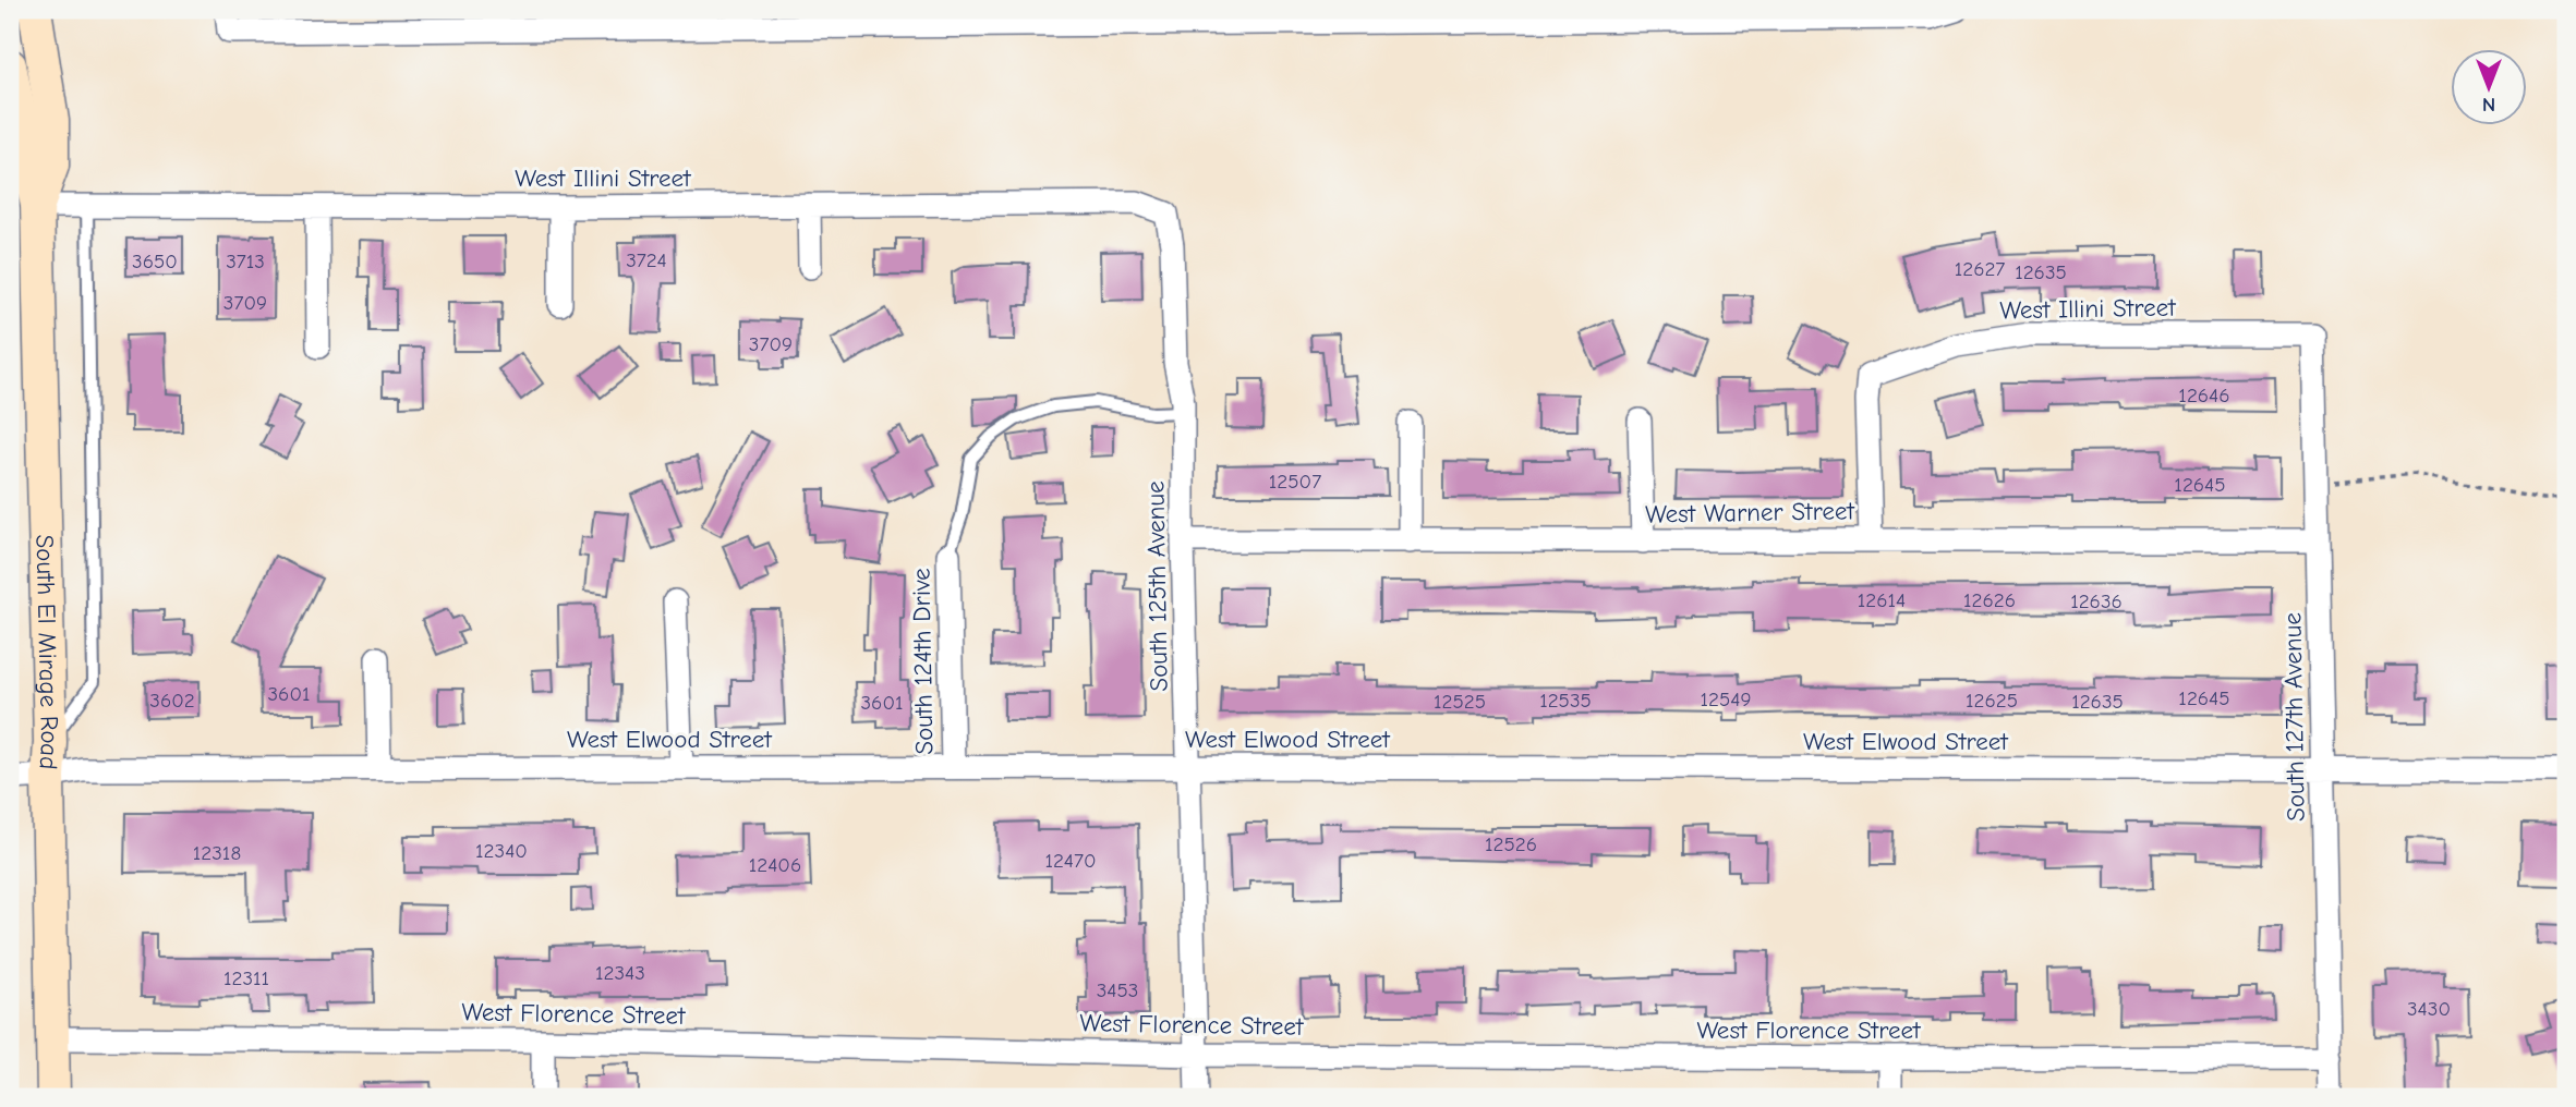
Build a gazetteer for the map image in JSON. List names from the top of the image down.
{
  "streets": {
    "main road": ["South El Mirage Road"],
    "street": [
      "West Illini Street",
      "West Warner Street",
      "South 125th Avenue",
      "South 124th Drive",
      "South 127th Avenue",
      "West Elwood Street",
      "West Florence Street"
    ]
  },
  "crossings": [
    ["West Illini Street", "West Warner Street"],
    ["West Illini Street", "South 125th Avenue"],
    ["West Illini Street", "South El Mirage Road"],
    ["West Illini Street", "South 127th Avenue"],
    ["West Warner Street", "South 125th Avenue"],
    ["West Warner Street", "South 127th Avenue"],
    ["South 125th Avenue", "West Elwood Street"],
    ["South 125th Avenue", "West Florence Street"],
    ["South El Mirage Road", "West Elwood Street"],
    ["South El Mirage Road", "West Florence Street"],
    ["South 124th Drive", "West Elwood Street"],
    ["South 127th Avenue", "West Elwood Street"],
    ["South 127th Avenue", "West Florence Street"]
  ],
  "house_numbers": [
    "3724",
    "3650",
    "3713",
    "12627",
    "12635",
    "3709",
    "3709",
    "12646",
    "12507",
    "12645",
    "12614",
    "12626",
    "12636",
    "3601",
    "12645",
    "12549",
    "3602",
    "12535",
    "12625",
    "12525",
    "12635",
    "3601",
    "12526",
    "12340",
    "12318",
    "12470",
    "12406",
    "12343",
    "12311",
    "3453",
    "3430"
  ],
  "north": "bottom"
}
